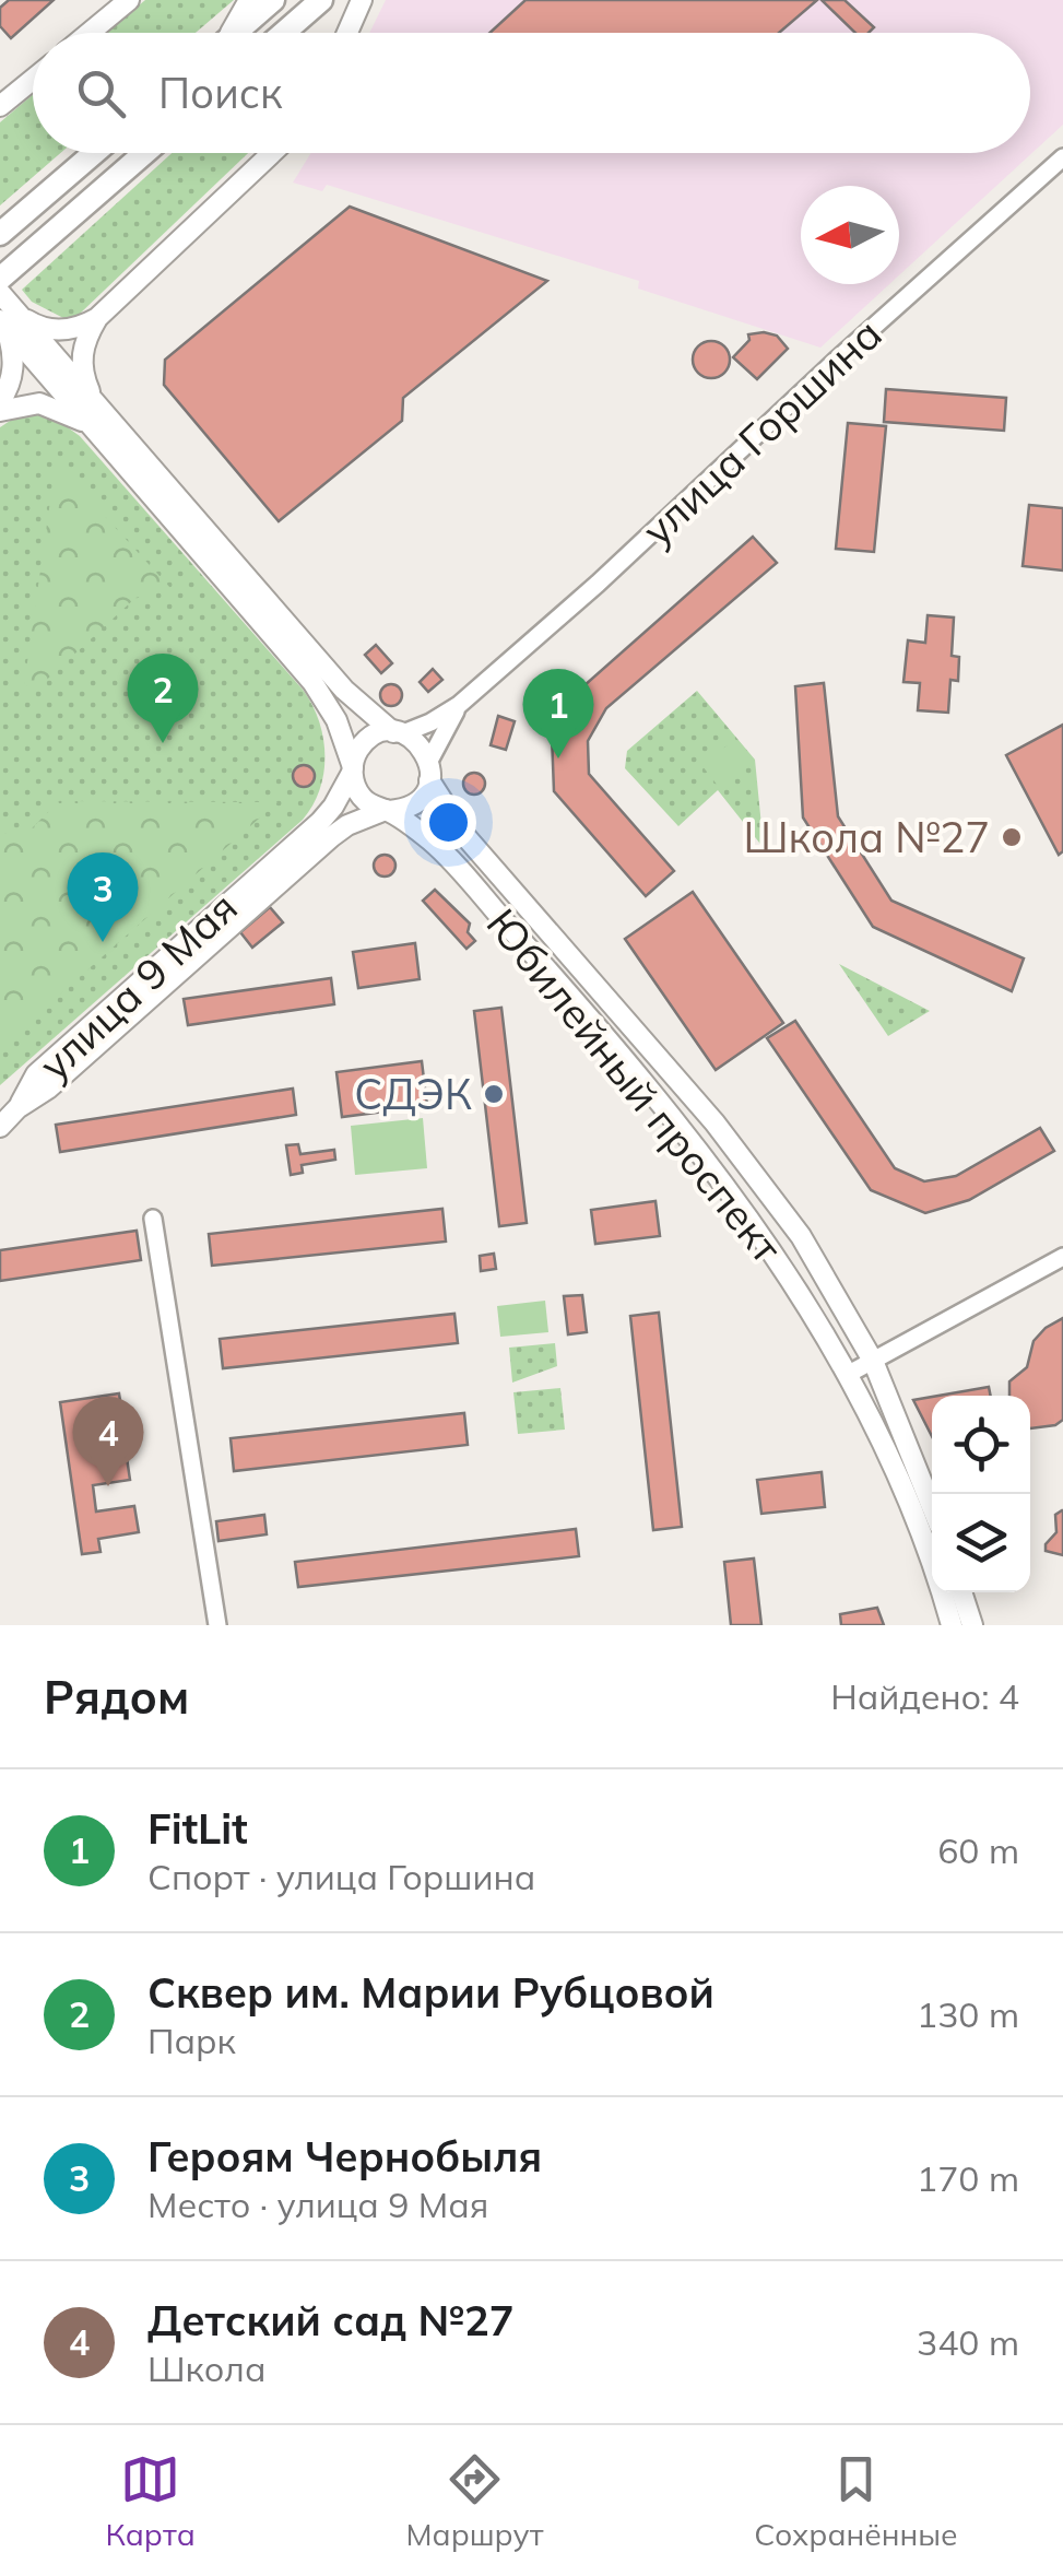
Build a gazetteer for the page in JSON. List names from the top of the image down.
{
  "streets": {
    "main road": ["улица 9 Мая", "Юбилейный проспект"],
    "street": ["улица Горшина"]
  },
  "crossings": [
    ["улица Горшина", "улица 9 Мая"],
    ["улица Горшина", "Юбилейный проспект"],
    ["улица 9 Мая", "Юбилейный проспект"]
  ],
  "places": ["Школа №27", "СДЭК"],
  "north": "left",
  "page": {
    "search": "Поиск",
    "pins": [
      "2",
      "1",
      "3",
      "4"
    ],
    "heading": ["Рядом", "Найдено: 4"],
    "list": [
      {
        "mark": "1",
        "name": "FitLit",
        "note": "Спорт · улица Горшина",
        "value": "60 m"
      },
      {
        "mark": "2",
        "name": "Сквер им. Марии Рубцовой",
        "note": "Парк",
        "value": "130 m"
      },
      {
        "mark": "3",
        "name": "Героям Чернобыля",
        "note": "Место · улица 9 Мая",
        "value": "170 m"
      },
      {
        "mark": "4",
        "name": "Детский сад №27",
        "note": "Школа",
        "value": "340 m"
      }
    ],
    "nav": ["Карта", "Маршрут", "Сохранённые"]
  }
}
